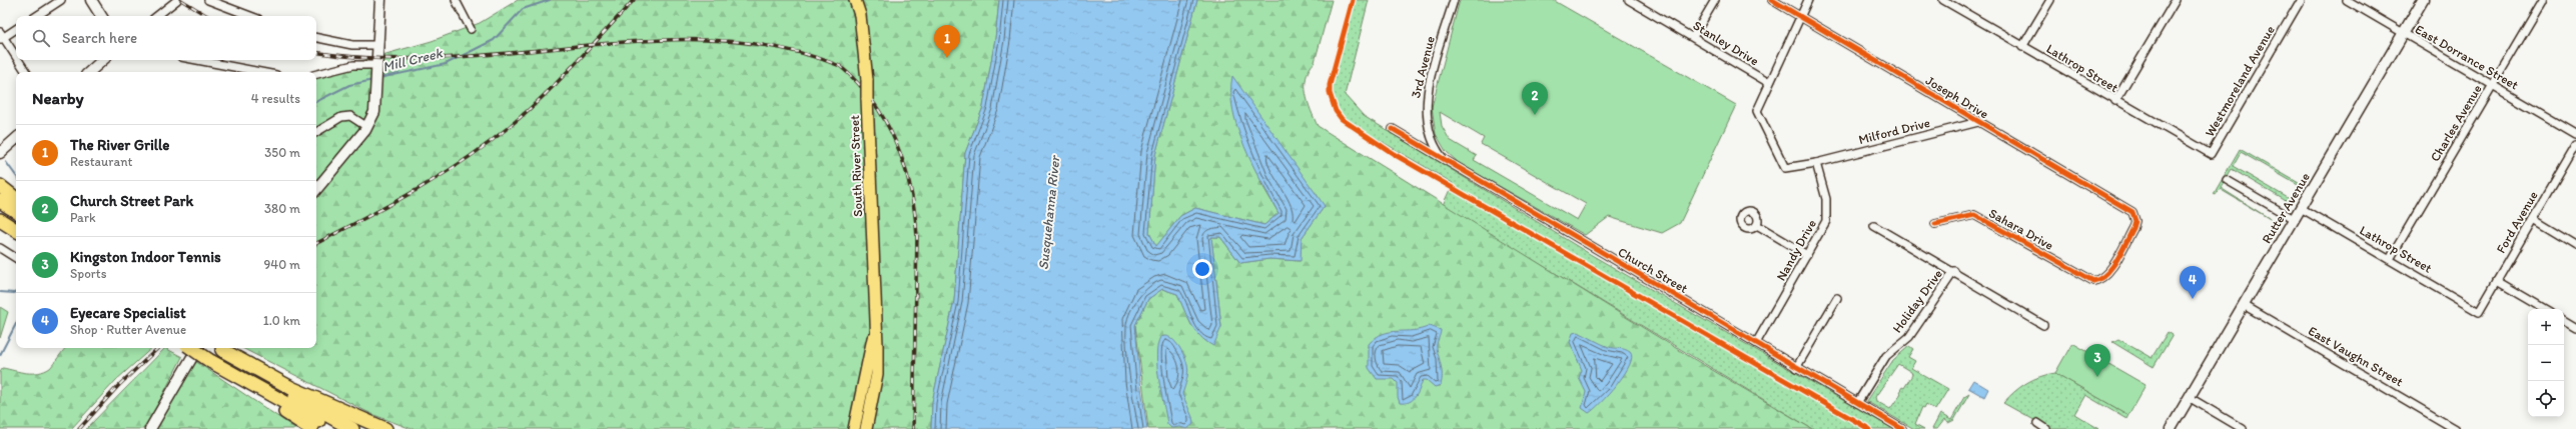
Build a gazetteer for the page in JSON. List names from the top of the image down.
{
  "streets": {
    "main road": ["South River Street", "Rutter Avenue"],
    "street": [
      "Stanley Drive",
      "East Dorrance Street",
      "3rd Avenue",
      "Lathrop Street",
      "Westmoreland Avenue",
      "Joseph Drive",
      "Charles Avenue",
      "Milford Drive",
      "Ford Avenue",
      "Sahara Drive",
      "Nandy Drive",
      "Church Street",
      "Holiday Drive",
      "East Vaughn Street"
    ]
  },
  "crossings": [
    ["East Dorrance Street", "Charles Avenue"],
    ["East Dorrance Street", "Rutter Avenue"],
    ["3rd Avenue", "Church Street"],
    ["Lathrop Street", "Westmoreland Avenue"],
    ["Lathrop Street", "Charles Avenue"],
    ["Lathrop Street", "Rutter Avenue"],
    ["Lathrop Street", "Ford Avenue"],
    ["Joseph Drive", "Milford Drive"],
    ["Joseph Drive", "Sahara Drive"],
    ["Milford Drive", "Nandy Drive"],
    ["Rutter Avenue", "East Vaughn Street"],
    ["Nandy Drive", "Church Street"],
    ["Church Street", "Holiday Drive"]
  ],
  "water": ["Mill Creek", "Susquehanna River"],
  "page": {
    "search": "Search here",
    "pins": [
      "1",
      "2",
      "4",
      "3"
    ],
    "heading": ["Nearby", "4 results"],
    "list": [
      {
        "mark": "1",
        "name": "The River Grille",
        "note": "Restaurant",
        "value": "350 m"
      },
      {
        "mark": "2",
        "name": "Church Street Park",
        "note": "Park",
        "value": "380 m"
      },
      {
        "mark": "3",
        "name": "Kingston Indoor Tennis",
        "note": "Sports",
        "value": "940 m"
      },
      {
        "mark": "4",
        "name": "Eyecare Specialist",
        "note": "Shop · Rutter Avenue",
        "value": "1.0 km"
      }
    ],
    "map_buttons": ["+", "−"]
  }
}
